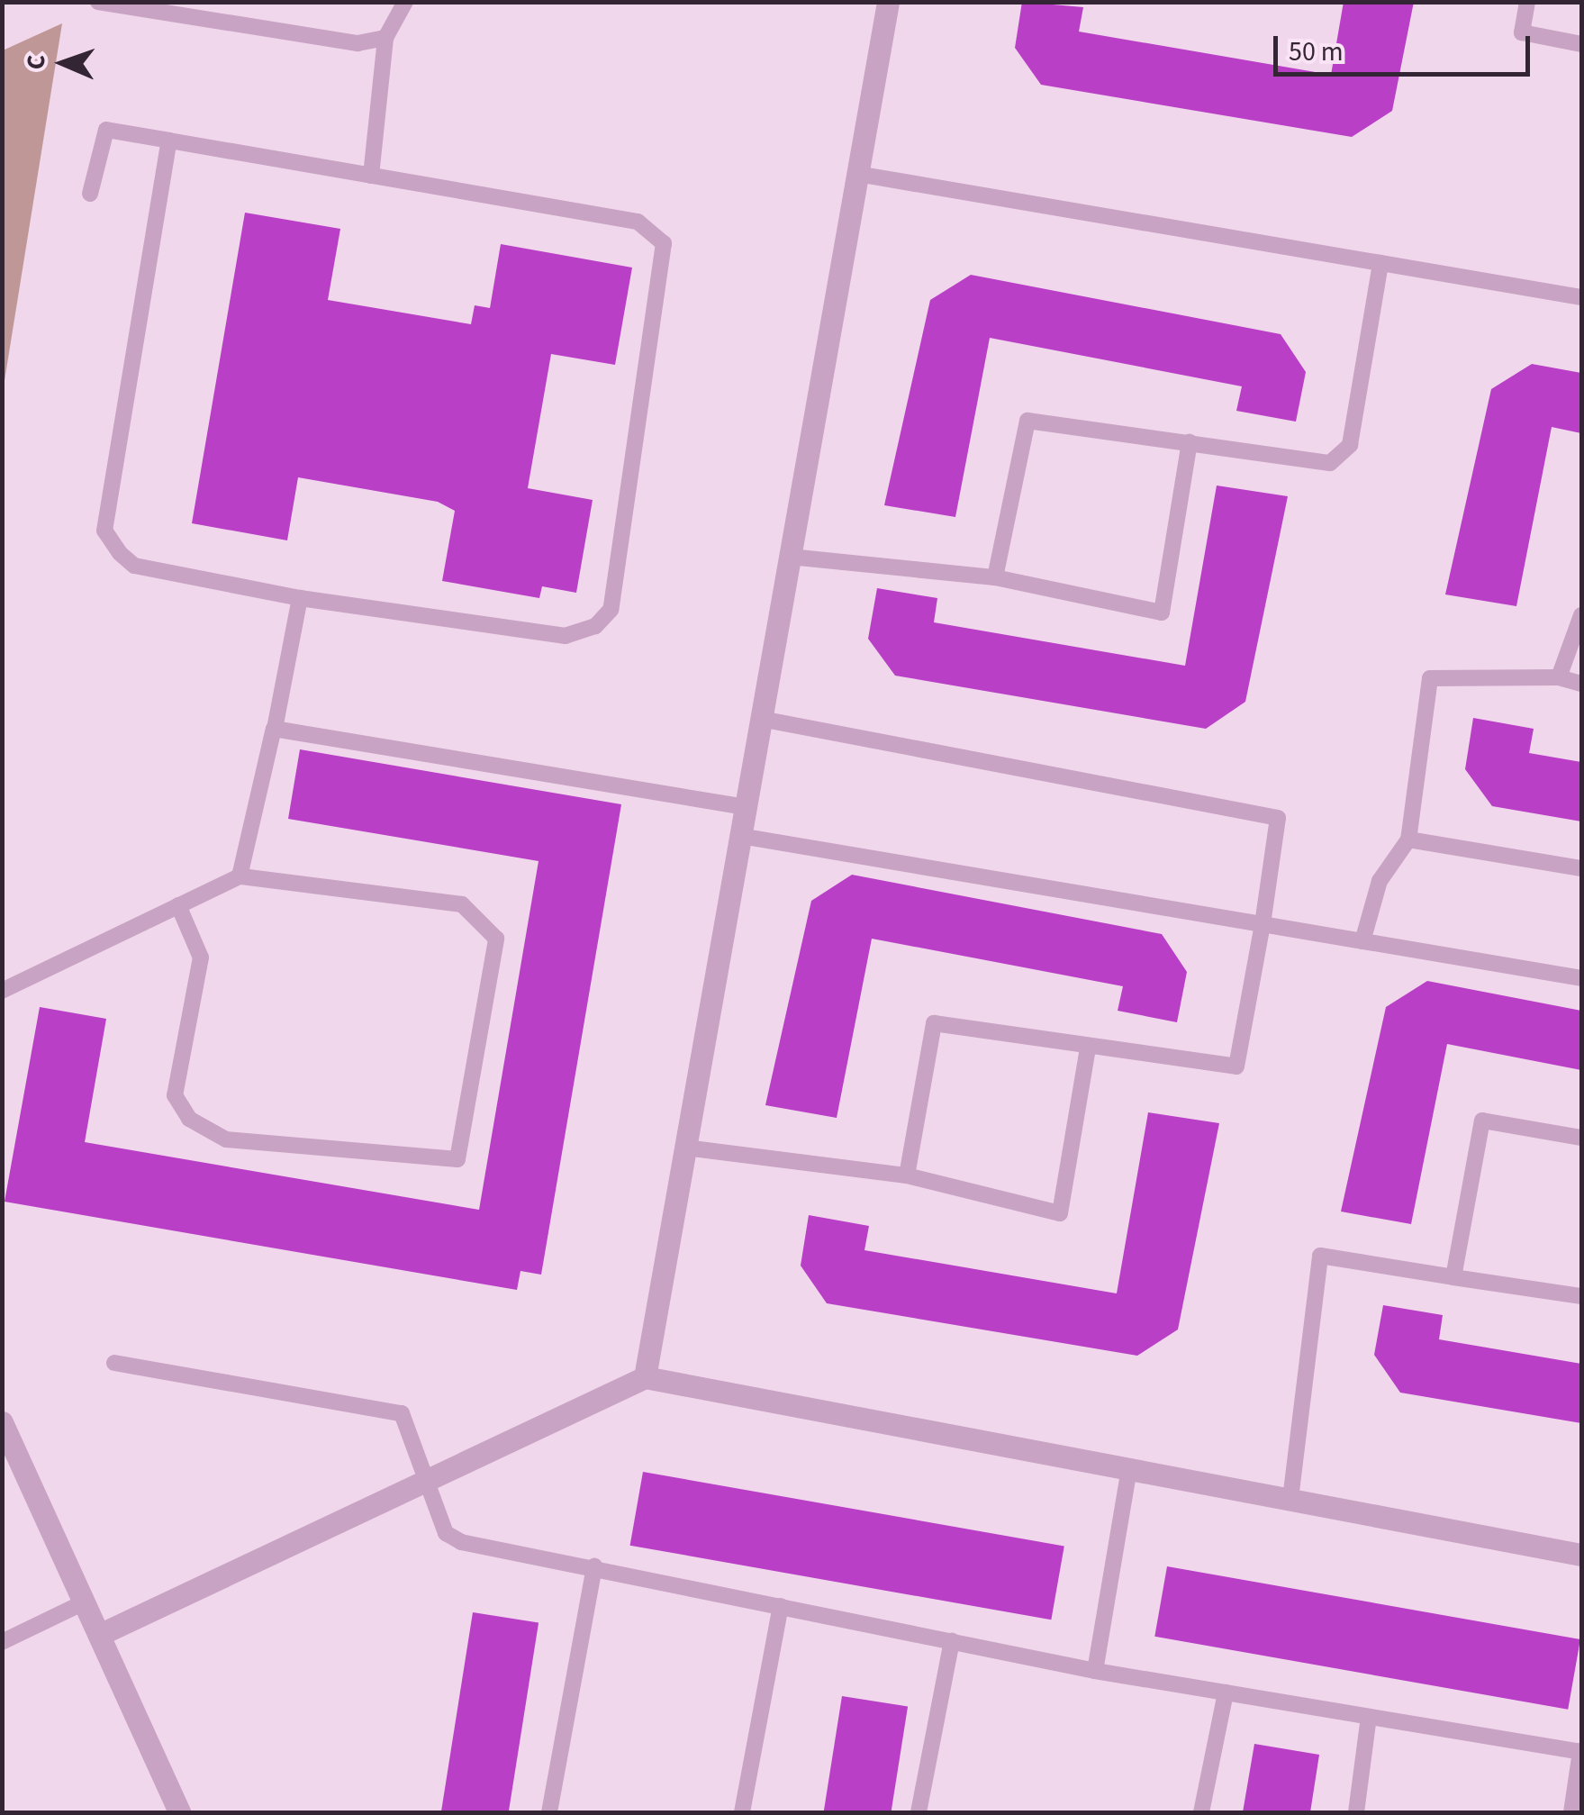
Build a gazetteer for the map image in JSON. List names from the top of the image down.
{
  "scale_bar": "50 m",
  "north": "left"
}
